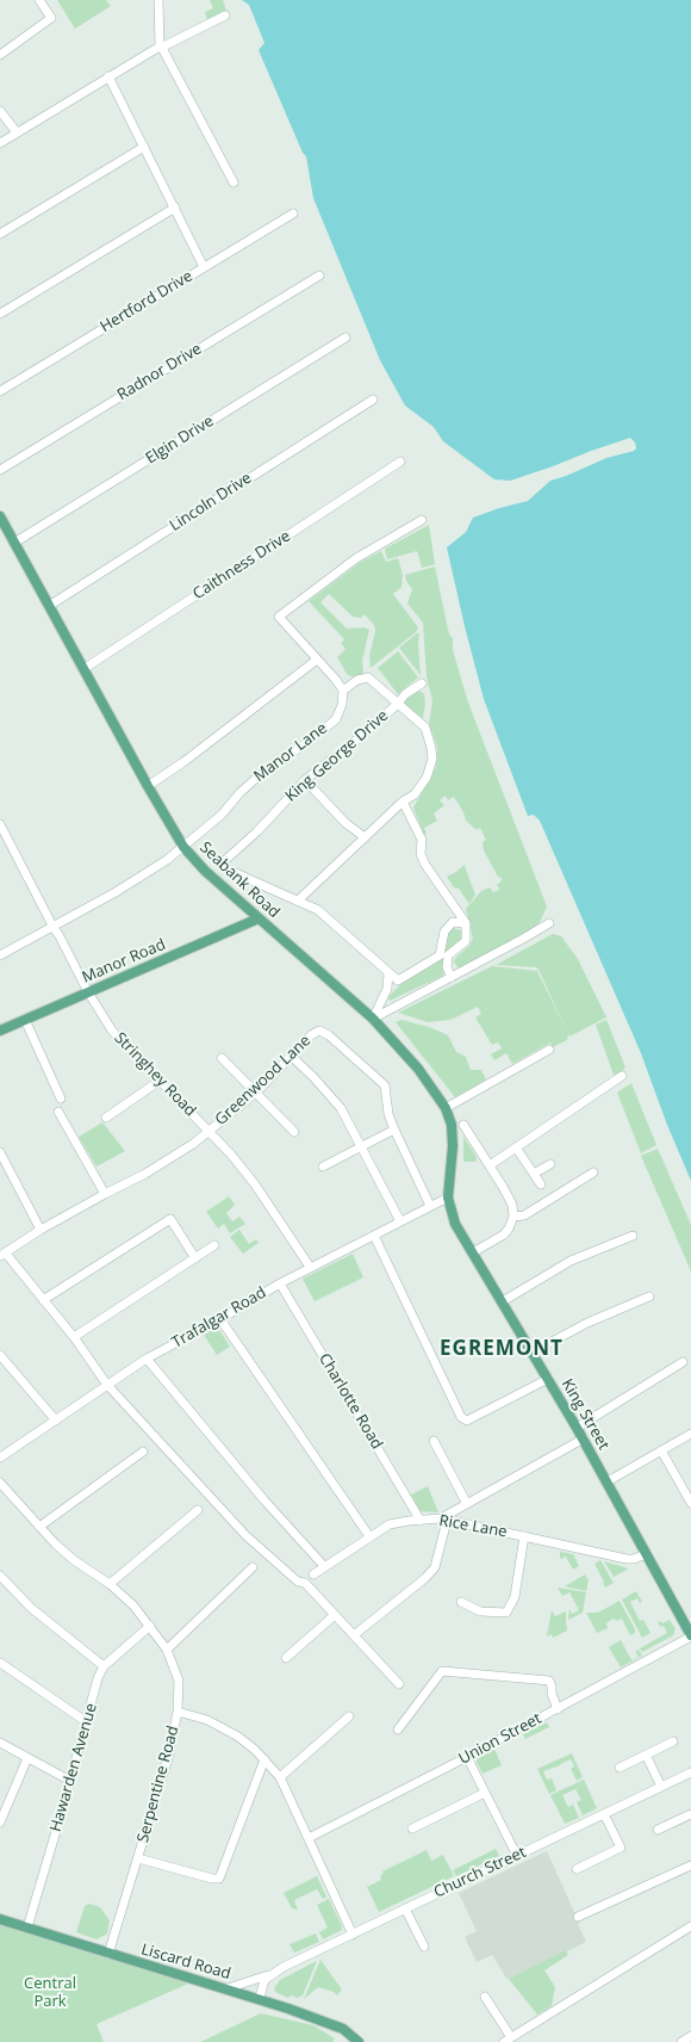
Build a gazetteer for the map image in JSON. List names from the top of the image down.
{
  "streets": {
    "main road": [
      "Seabank Road",
      "Manor Road",
      "King Street",
      "Liscard Road"
    ],
    "street": [
      "Hertford Drive",
      "Radnor Drive",
      "Elgin Drive",
      "Lincoln Drive",
      "Caithness Drive",
      "Manor Lane",
      "King George Drive",
      "Stringhey Road",
      "Greenwood Lane",
      "Trafalgar Road",
      "Charlotte Road",
      "Rice Lane",
      "Union Street",
      "Hawarden Avenue",
      "Serpentine Road",
      "Church Street"
    ]
  },
  "crossings": [
    ["Elgin Drive", "Seabank Road"],
    ["Lincoln Drive", "Seabank Road"],
    ["Caithness Drive", "Seabank Road"],
    ["Manor Lane", "Seabank Road"],
    ["Manor Lane", "Stringhey Road"],
    ["Seabank Road", "Manor Road"],
    ["Seabank Road", "King Street"],
    ["Manor Road", "Stringhey Road"],
    ["Stringhey Road", "Greenwood Lane"],
    ["Stringhey Road", "Trafalgar Road"],
    ["Greenwood Lane", "Trafalgar Road"],
    ["Trafalgar Road", "Charlotte Road"],
    ["Trafalgar Road", "King Street"],
    ["Charlotte Road", "Rice Lane"],
    ["King Street", "Rice Lane"],
    ["King Street", "Union Street"],
    ["Hawarden Avenue", "Serpentine Road"],
    ["Hawarden Avenue", "Liscard Road"],
    ["Serpentine Road", "Liscard Road"],
    ["Church Street", "Liscard Road"]
  ],
  "districts": ["EGREMONT"],
  "parks": ["Central Park"]
}
